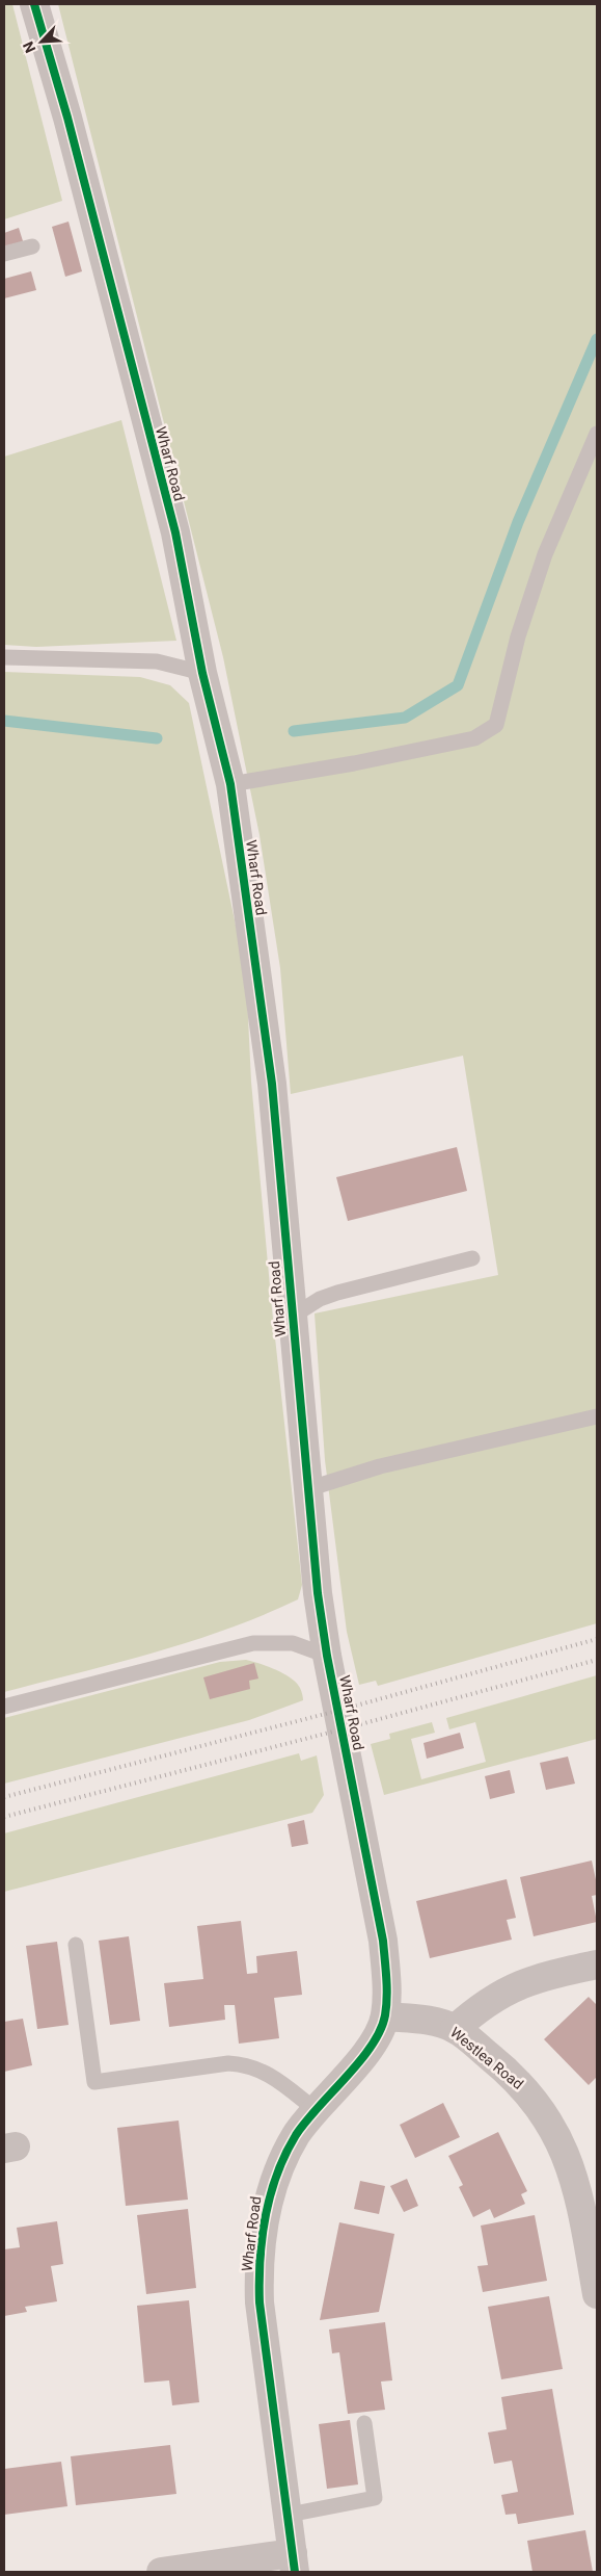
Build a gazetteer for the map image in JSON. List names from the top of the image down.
{
  "streets": {
    "street": ["Wharf Road", "Westlea Road"]
  },
  "crossings": [
    ["Wharf Road", "Westlea Road"]
  ],
  "north": "bottom left"
}
